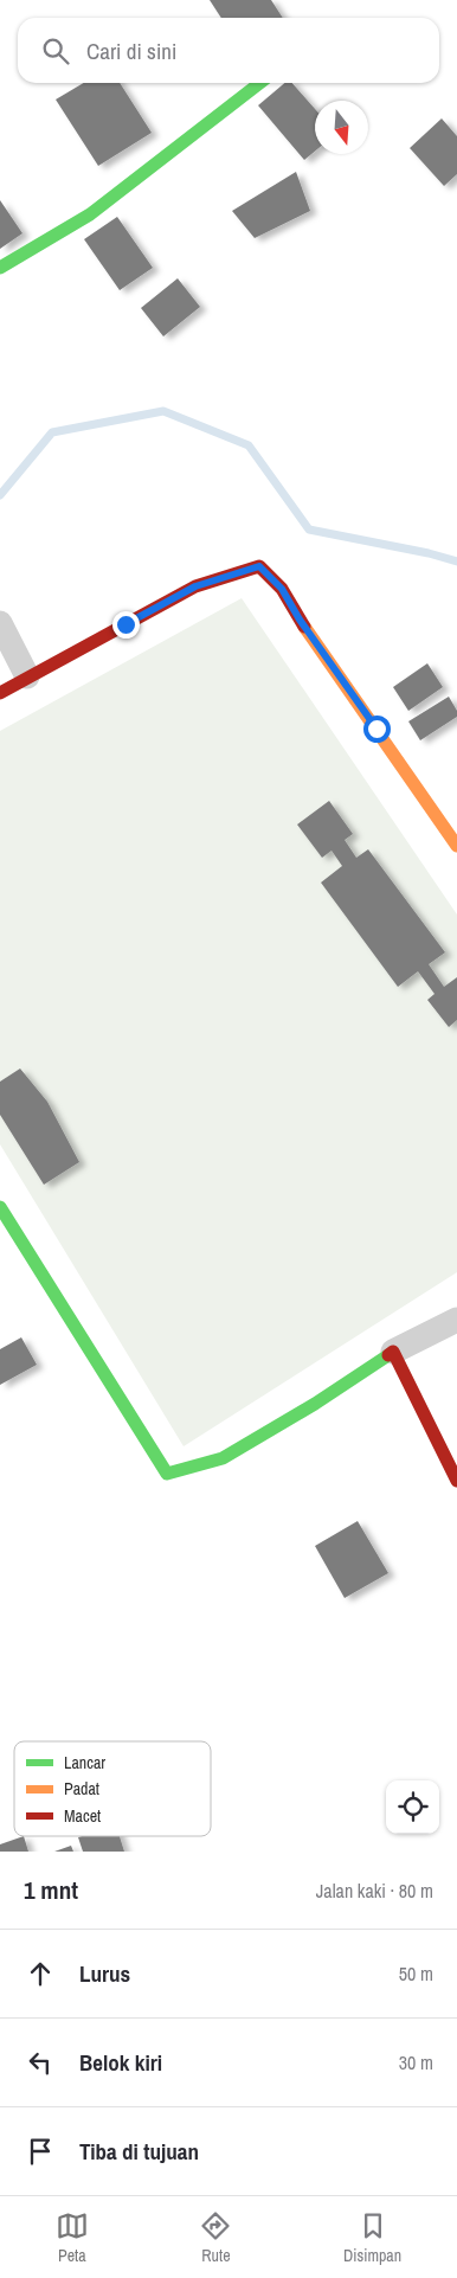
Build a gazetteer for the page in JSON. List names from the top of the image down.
{
  "legend": ["Lancar", "Padat", "Macet"],
  "north": "bottom",
  "page": {
    "search": "Cari di sini",
    "heading": ["1 mnt", "Jalan kaki · 80 m"],
    "list": [
      ["Lurus", "50 m"],
      ["Belok kiri", "30 m"],
      "Tiba di tujuan"
    ],
    "nav": ["Peta", "Rute", "Disimpan"]
  }
}
